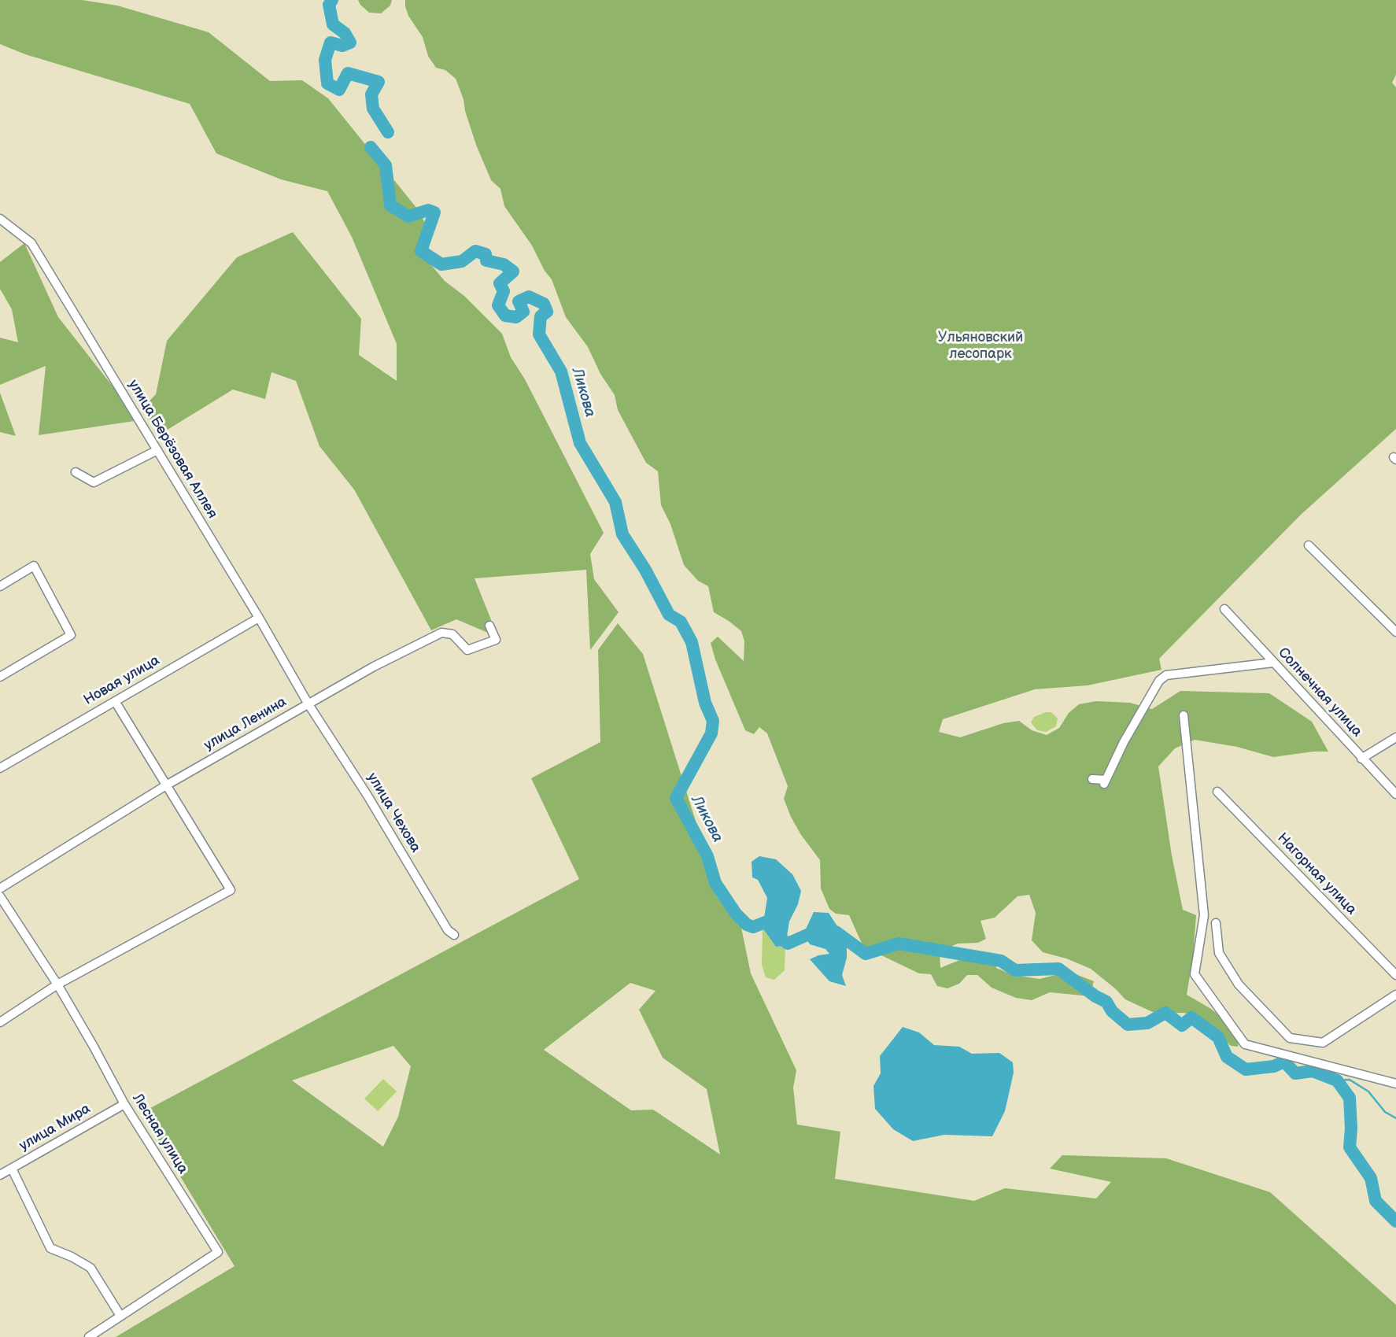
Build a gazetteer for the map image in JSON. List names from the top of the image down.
{
  "streets": {
    "street": [
      "улица Берёзовая Аллея",
      "Новая улица",
      "Солнечная улица",
      "улица Ленина",
      "улица Чехова",
      "Нагорная улица",
      "улица Мира",
      "Лесная улица"
    ]
  },
  "crossings": [
    ["улица Берёзовая Аллея", "Новая улица"],
    ["улица Берёзовая Аллея", "улица Ленина"],
    ["улица Берёзовая Аллея", "улица Чехова"],
    ["улица Ленина", "улица Чехова"],
    ["улица Мира", "Лесная улица"]
  ],
  "water": ["Ликова"],
  "parks": ["Ульяновский лесопарк"]
}
